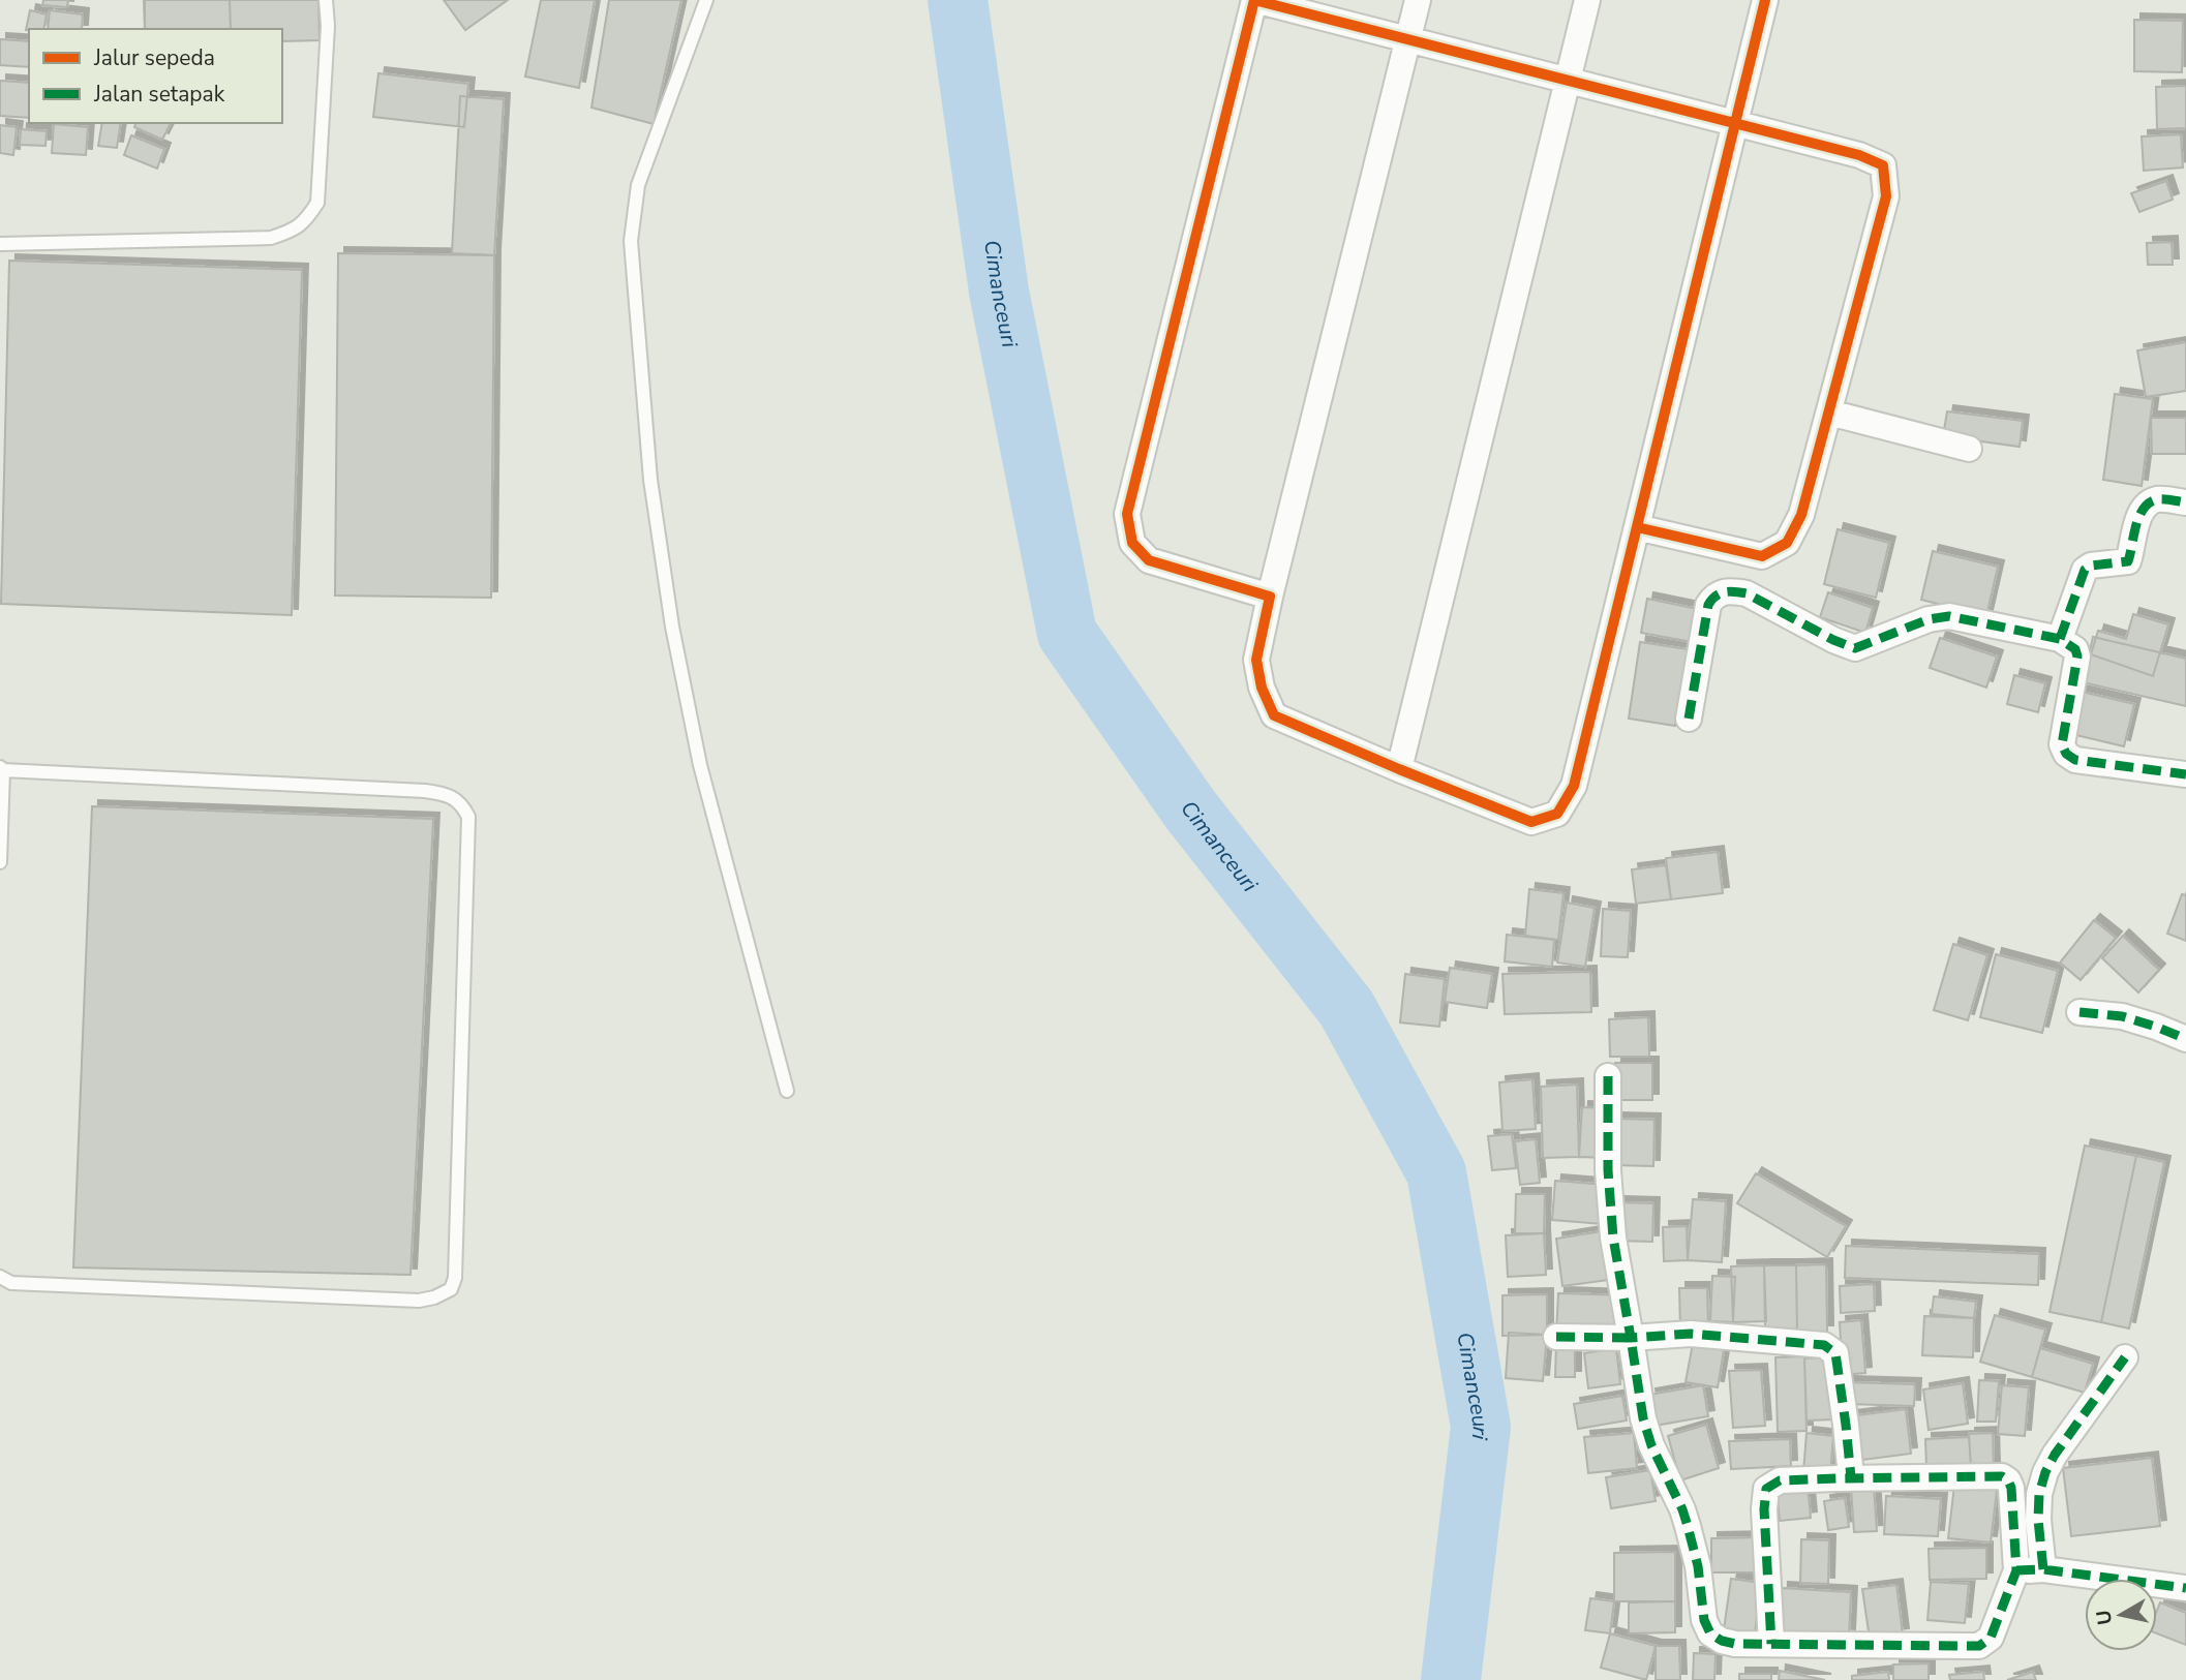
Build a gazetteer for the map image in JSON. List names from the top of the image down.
{
  "water": ["Cimanceuri"],
  "legend": ["Jalur sepeda", "Jalan setapak"],
  "north": "left"
}
